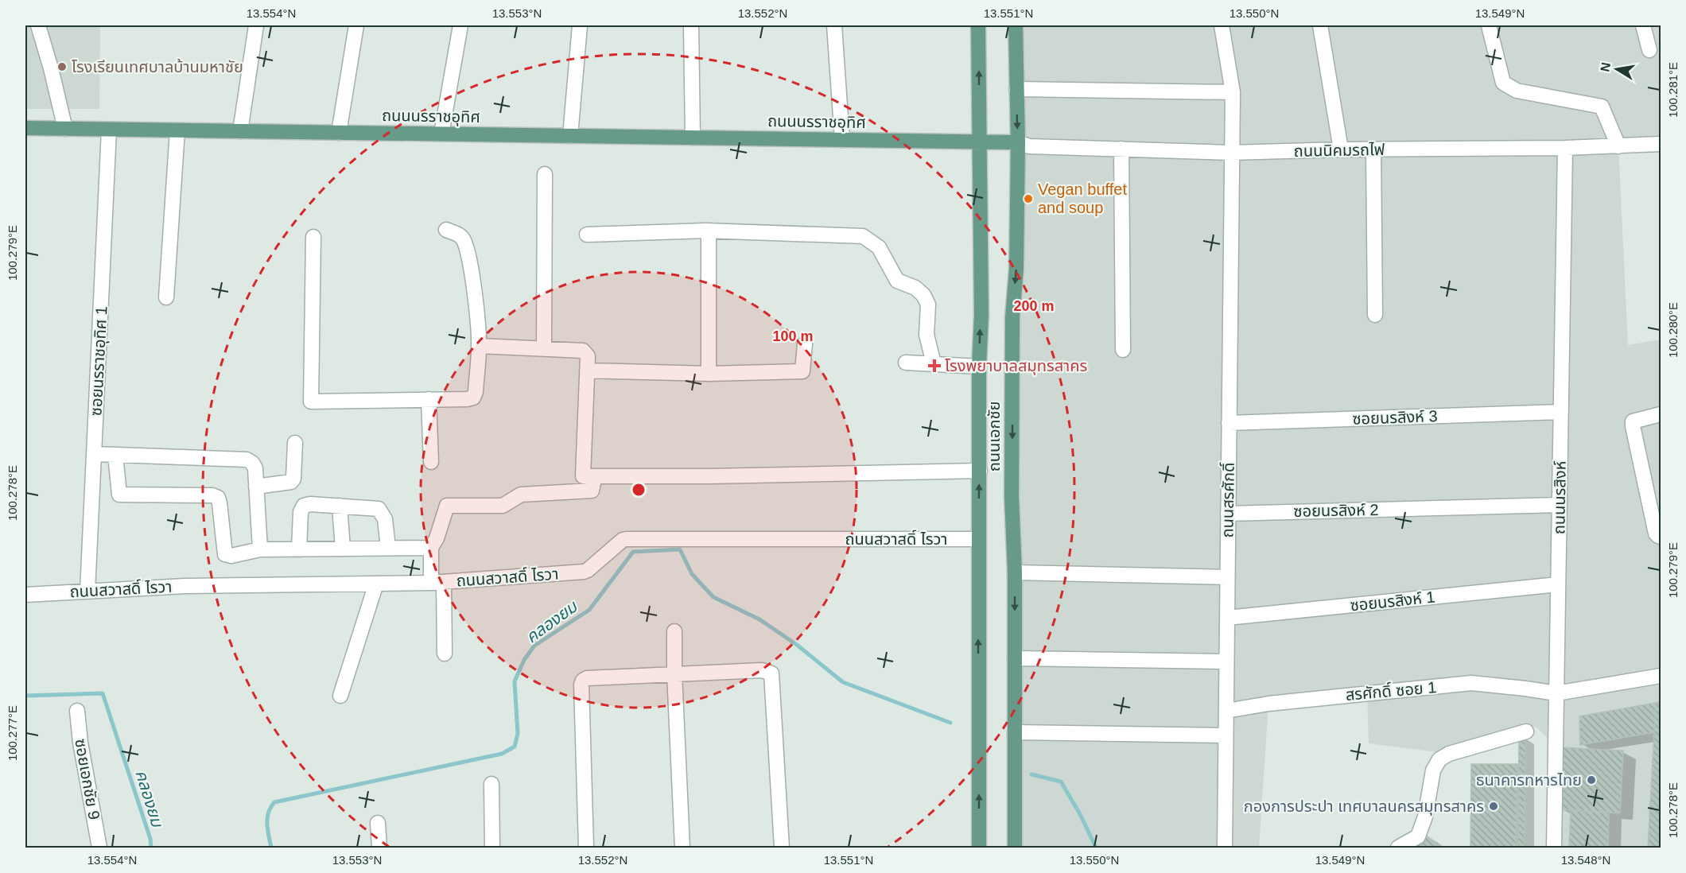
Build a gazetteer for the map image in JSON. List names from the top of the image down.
{
  "streets": {
    "main road": ["ถนนนรราชอุทิศ", "ถนนเอกชัย"],
    "street": [
      "ถนนนิคมรถไฟ",
      "ซอยนรราชอุทิศ 1",
      "ซอยนรสิงห์ 3",
      "ถนนนรสิงห์",
      "ถนนสรศักดิ์",
      "ซอยนรสิงห์ 2",
      "ถนนสวาสดิ์ ไรวา",
      "ซอยนรสิงห์ 1",
      "สรศักดิ์ ซอย 1",
      "ซอยเอกชัย 9"
    ]
  },
  "crossings": [
    ["ถนนนรราชอุทิศ", "ถนนนิคมรถไฟ"],
    ["ถนนนรราชอุทิศ", "ซอยนรราชอุทิศ 1"],
    ["ถนนนรราชอุทิศ", "ถนนเอกชัย"],
    ["ถนนนิคมรถไฟ", "ถนนเอกชัย"],
    ["ถนนนิคมรถไฟ", "ถนนนรสิงห์"],
    ["ถนนนิคมรถไฟ", "ถนนสรศักดิ์"],
    ["ซอยนรราชอุทิศ 1", "ถนนสวาสดิ์ ไรวา"],
    ["ซอยนรสิงห์ 3", "ถนนนรสิงห์"],
    ["ซอยนรสิงห์ 3", "ถนนสรศักดิ์"],
    ["ถนนเอกชัย", "ถนนสวาสดิ์ ไรวา"],
    ["ถนนนรสิงห์", "ซอยนรสิงห์ 2"],
    ["ถนนนรสิงห์", "ซอยนรสิงห์ 1"],
    ["ถนนนรสิงห์", "สรศักดิ์ ซอย 1"],
    ["ถนนสรศักดิ์", "ซอยนรสิงห์ 2"],
    ["ถนนสรศักดิ์", "ซอยนรสิงห์ 1"],
    ["ถนนสรศักดิ์", "สรศักดิ์ ซอย 1"]
  ],
  "water": ["คลองยม"],
  "places": {
    "other": [
      "โรงเรียนเทศบาลบ้านมหาชัย",
      "Vegan buffet and soup",
      "ธนาคารทหารไทย",
      "กองการประปา เทศบาลนครสมุทรสาคร"
    ],
    "health": ["โรงพยาบาลสมุทรสาคร"]
  },
  "north": "left",
  "coordinates": [
    "13.554°N",
    "13.553°N",
    "13.552°N",
    "13.551°N",
    "13.550°N",
    "13.549°N",
    "100.281°E",
    "100.279°E",
    "100.280°E",
    "100.278°E",
    "100.277°E",
    "13.548°N"
  ],
  "rings": ["200 m", "100 m"]
}
